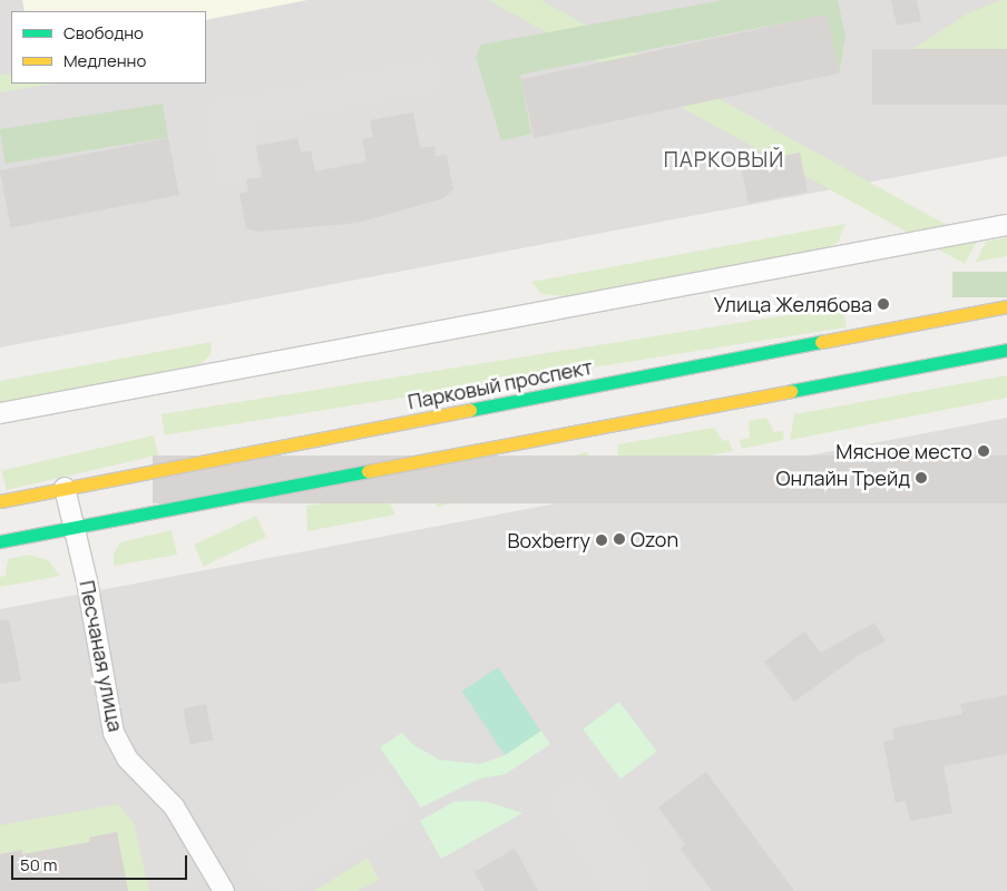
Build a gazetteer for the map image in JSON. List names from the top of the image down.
{
  "streets": {
    "main road": ["Парковый проспект"],
    "street": ["Песчаная улица"]
  },
  "crossings": [
    ["Парковый проспект", "Песчаная улица"]
  ],
  "districts": ["ПАРКОВЫЙ"],
  "places": [
    "Улица Желябова",
    "Мясное место",
    "Онлайн Трейд",
    "Ozon",
    "Boxberry"
  ],
  "legend": ["Свободно", "Медленно"],
  "scale_bar": "50 m"
}
